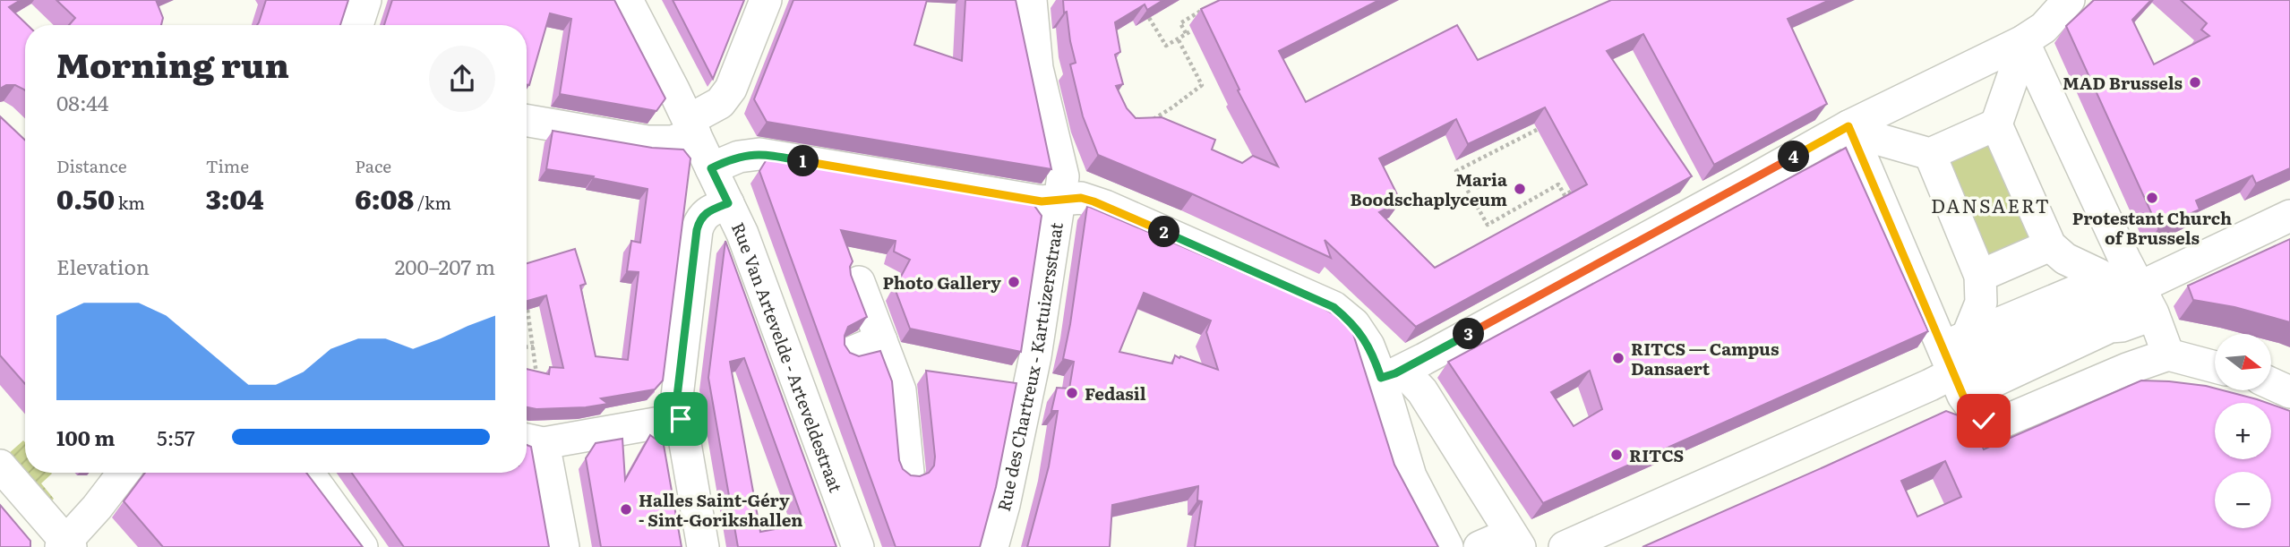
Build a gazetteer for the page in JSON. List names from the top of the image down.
{
  "streets": {
    "street": ["Rue Van Artevelde - Arteveldestraat", "Rue des Chartreux - Kartuizersstraat"]
  },
  "districts": ["DANSAERT"],
  "places": [
    "MAD Brussels",
    "Maria Boodschaplyceum",
    "Protestant Church of Brussels",
    "Photo Gallery",
    "RITCS — Campus Dansaert",
    "Fedasil",
    "RITCS",
    "Halles Saint-Géry - Sint-Gorikshallen"
  ],
  "north": "right",
  "page": {
    "heading": ["Morning run", "08:44"],
    "stats": [
      ["Distance", "0.50 km"],
      ["Time", "3:04"],
      ["Pace", "6:08 /km"]
    ],
    "pins": [
      "4",
      "1",
      "2",
      "3"
    ],
    "chart": ["Elevation", "200–207 m"],
    "map_buttons": ["+", "−"],
    "list": [
      {
        "name": "100 m",
        "note": "5:57"
      }
    ]
  }
}
